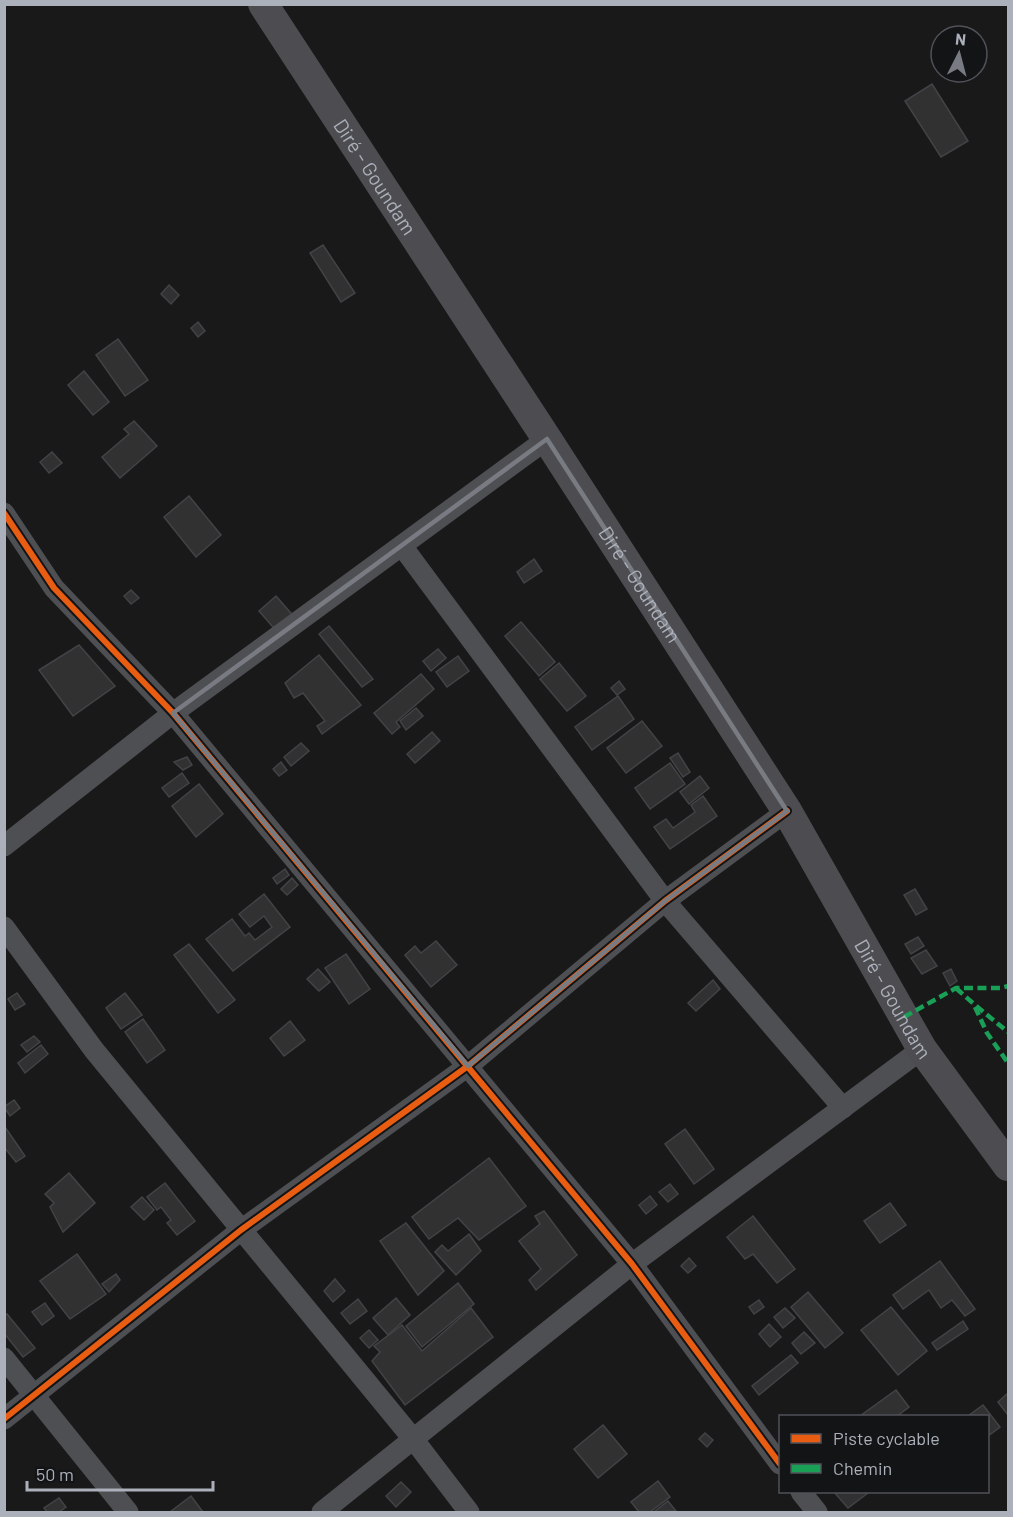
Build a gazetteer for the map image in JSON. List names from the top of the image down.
{
  "streets": {
    "main road": ["Diré - Goundam"]
  },
  "legend": ["Piste cyclable", "Chemin"],
  "scale_bar": "50 m",
  "north": "top"
}
